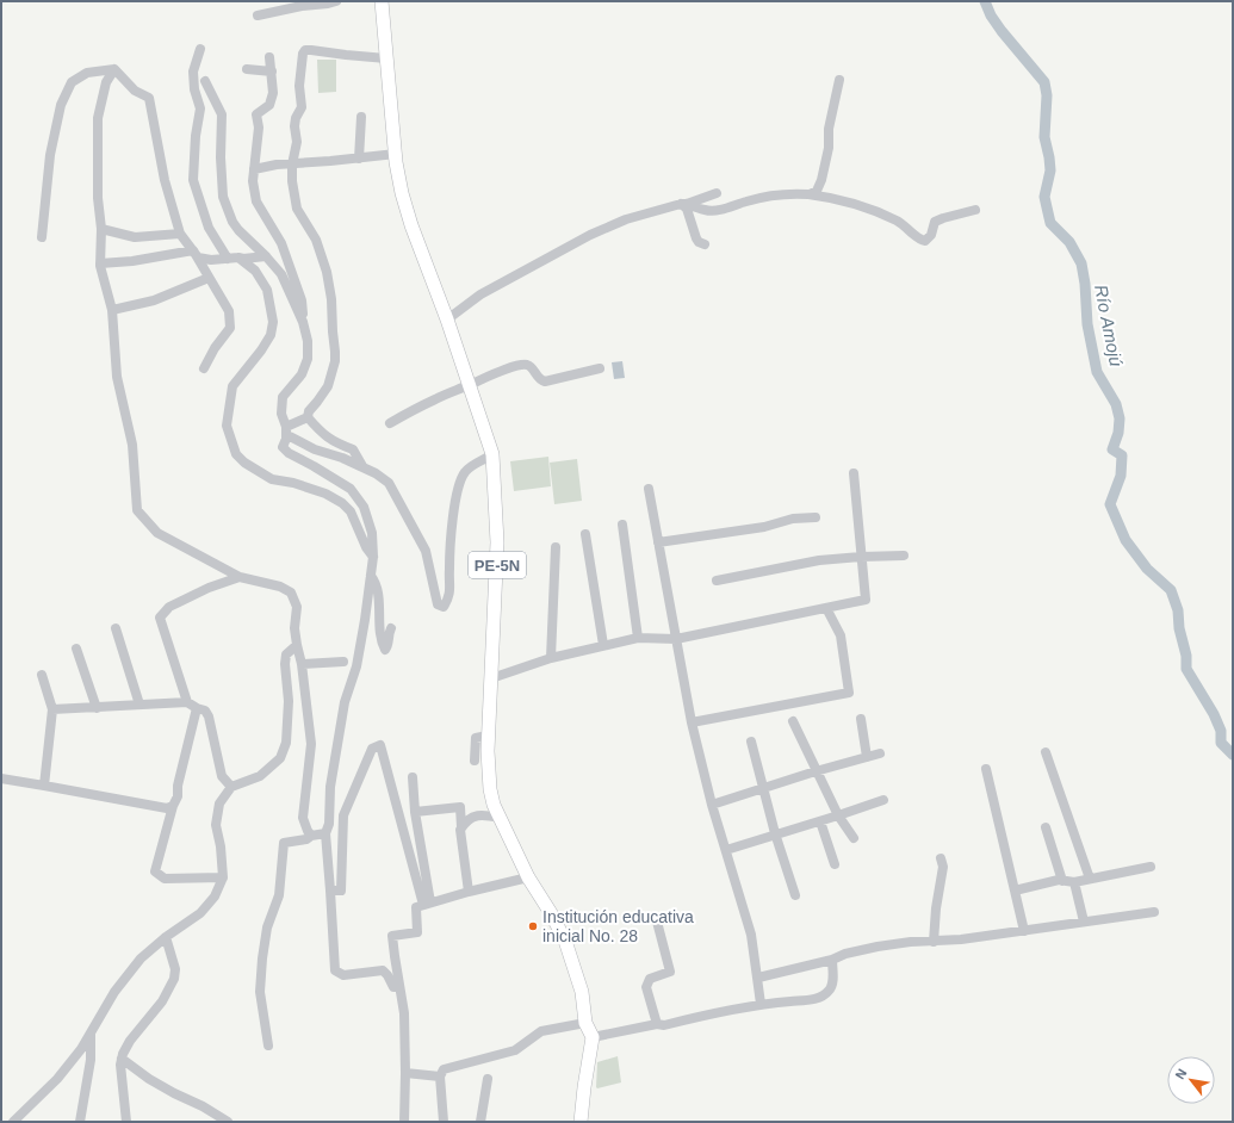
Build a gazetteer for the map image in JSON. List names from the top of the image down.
{
  "streets": {
    "highway": ["PE-5N"]
  },
  "water": ["Río Amojú"],
  "places": ["Institución educativa inicial No. 28"],
  "north": "top left"
}
